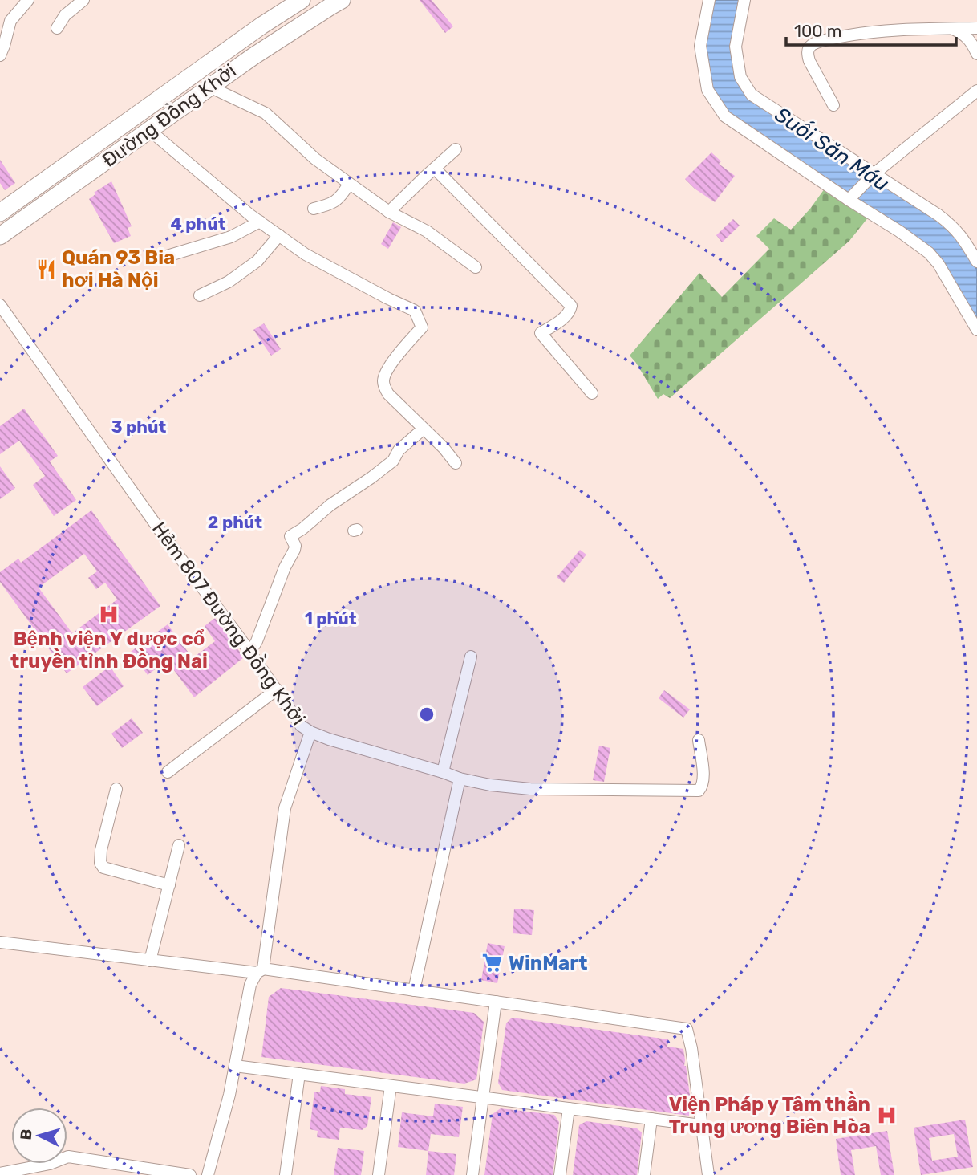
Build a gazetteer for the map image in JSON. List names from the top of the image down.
{
  "streets": {
    "main road": ["Đường Đồng Khởi"],
    "street": ["Hẻm 807 Đường Đồng Khởi"]
  },
  "water": ["Suối Săn Máu"],
  "places": {
    "restaurant": ["Quán 93 Bia hơi Hà Nội"],
    "hospital": ["Bệnh viện Y dược cổ truyền tỉnh Đồng Nai", "Viện Pháp y Tâm thần Trung ương Biên Hòa"],
    "supermarket": ["WinMart"]
  },
  "scale_bar": "100 m",
  "north": "left",
  "rings": [
    "4 phút",
    "3 phút",
    "2 phút",
    "1 phút"
  ]
}
